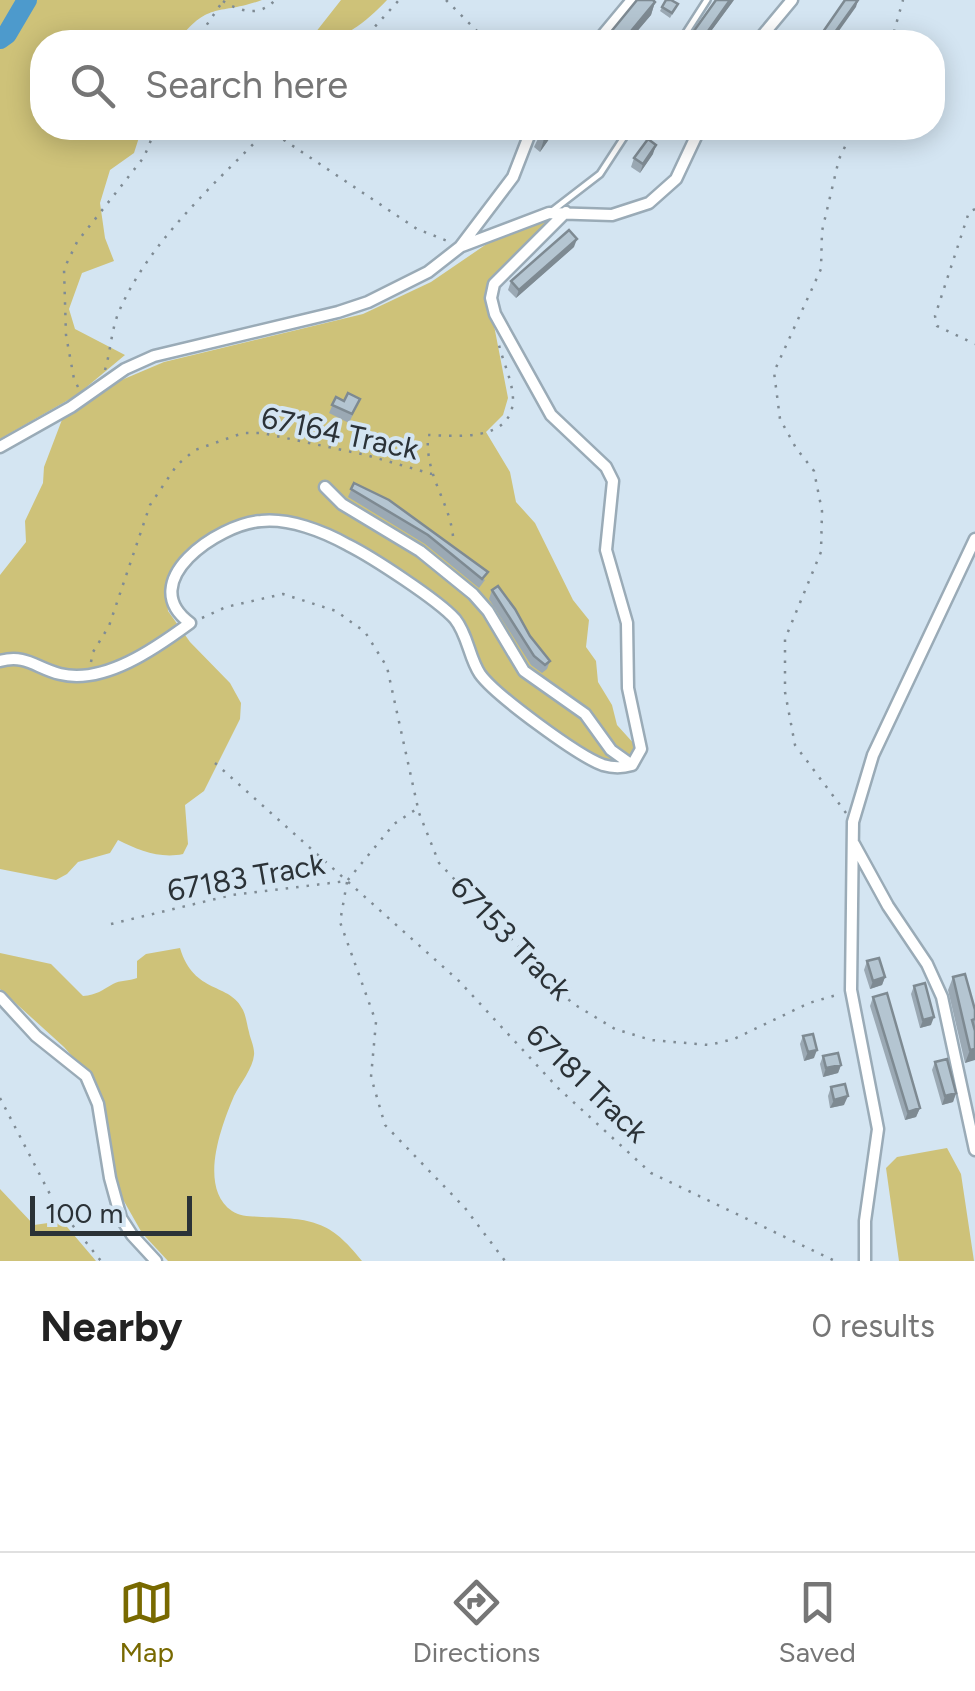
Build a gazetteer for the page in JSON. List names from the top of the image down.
{
  "streets": {
    "path": [
      "67164 Track",
      "67183 Track",
      "67153 Track",
      "67181 Track"
    ]
  },
  "crossings": [
    ["67183 Track", "67153 Track"],
    ["67183 Track", "67181 Track"]
  ],
  "scale_bar": "100 m",
  "page": {
    "search": "Search here",
    "scale": "100 m",
    "heading": ["Nearby", "0 results"],
    "nav": ["Map", "Directions", "Saved"]
  }
}
